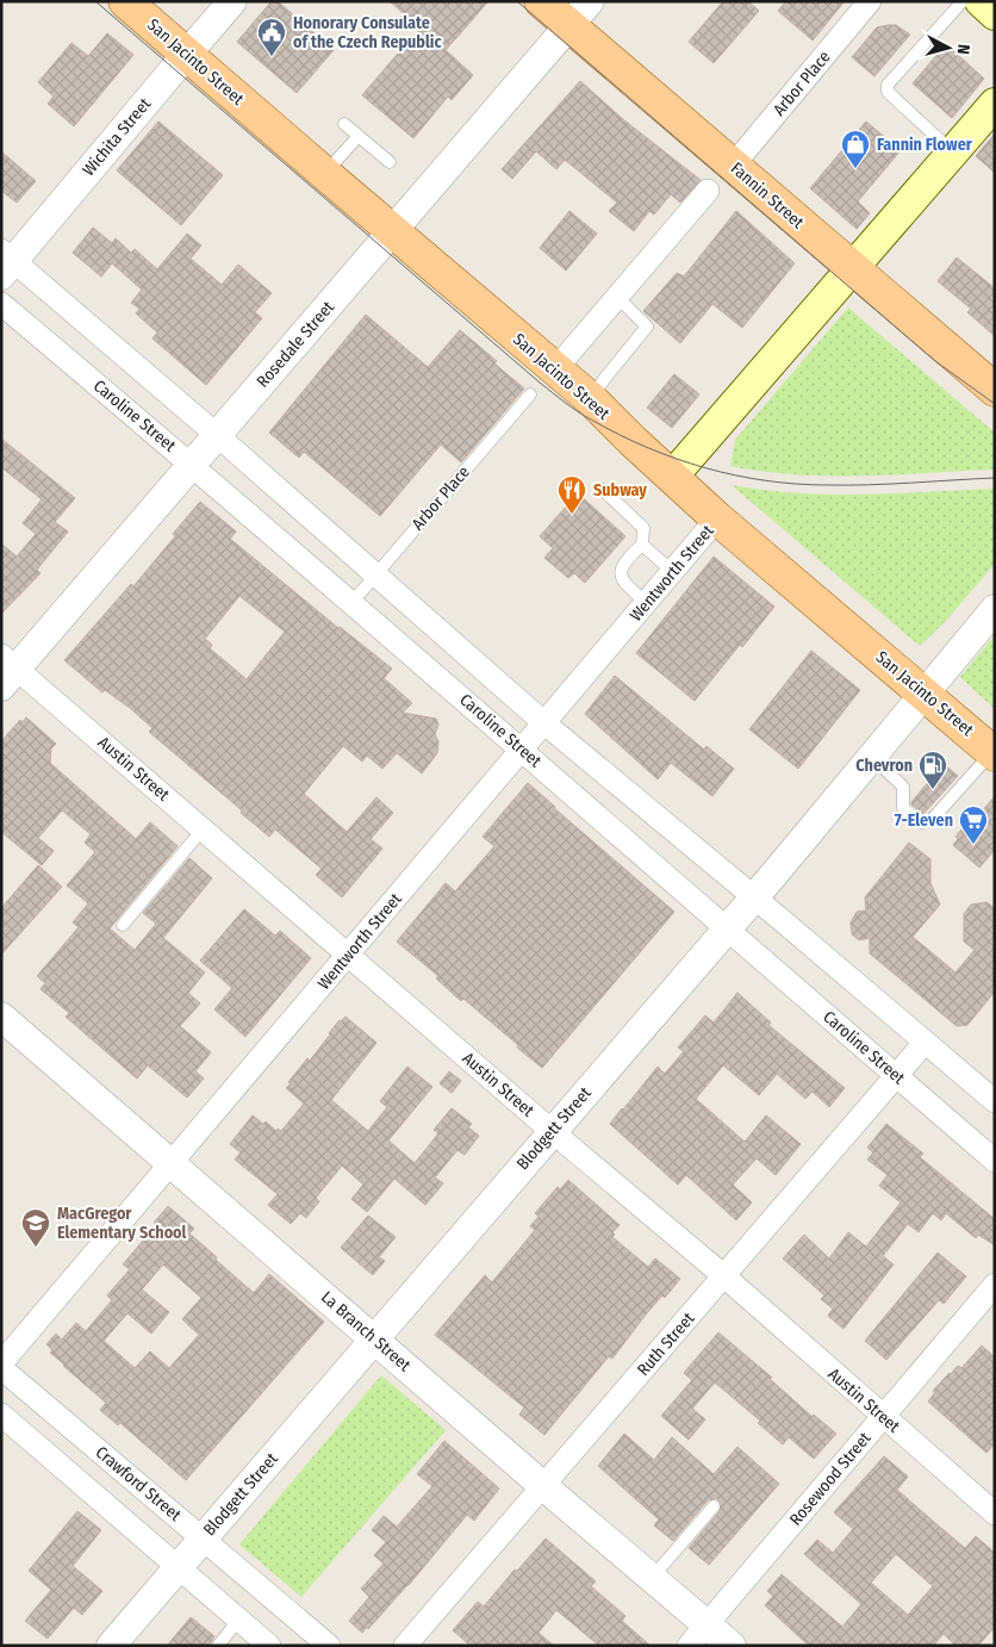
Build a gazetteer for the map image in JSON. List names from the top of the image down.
{
  "streets": {
    "main road": ["San Jacinto Street", "Fannin Street"],
    "street": [
      "Arbor Place",
      "Wichita Street",
      "Rosedale Street",
      "Caroline Street",
      "Wentworth Street",
      "Austin Street",
      "Blodgett Street",
      "La Branch Street",
      "Ruth Street",
      "Rosewood Street",
      "Crawford Street"
    ]
  },
  "crossings": [
    ["San Jacinto Street", "Wichita Street"],
    ["San Jacinto Street", "Rosedale Street"],
    ["San Jacinto Street", "Wentworth Street"],
    ["San Jacinto Street", "Blodgett Street"],
    ["Arbor Place", "Fannin Street"],
    ["Arbor Place", "Caroline Street"],
    ["Fannin Street", "Rosedale Street"],
    ["Rosedale Street", "Caroline Street"],
    ["Rosedale Street", "Austin Street"],
    ["Caroline Street", "Wentworth Street"],
    ["Caroline Street", "Blodgett Street"],
    ["Caroline Street", "Ruth Street"],
    ["Wentworth Street", "Austin Street"],
    ["Wentworth Street", "La Branch Street"],
    ["Wentworth Street", "Crawford Street"],
    ["Austin Street", "Blodgett Street"],
    ["Austin Street", "Ruth Street"],
    ["Austin Street", "Rosewood Street"],
    ["Blodgett Street", "La Branch Street"],
    ["Blodgett Street", "Crawford Street"],
    ["La Branch Street", "Ruth Street"],
    ["La Branch Street", "Rosewood Street"]
  ],
  "places": {
    "public building": ["Honorary Consulate of the Czech Republic"],
    "shop": ["Fannin Flower"],
    "restaurant": ["Subway"],
    "fuel station": ["Chevron"],
    "supermarket": ["7-Eleven"],
    "school or university": ["MacGregor Elementary School"]
  },
  "north": "right"
}
